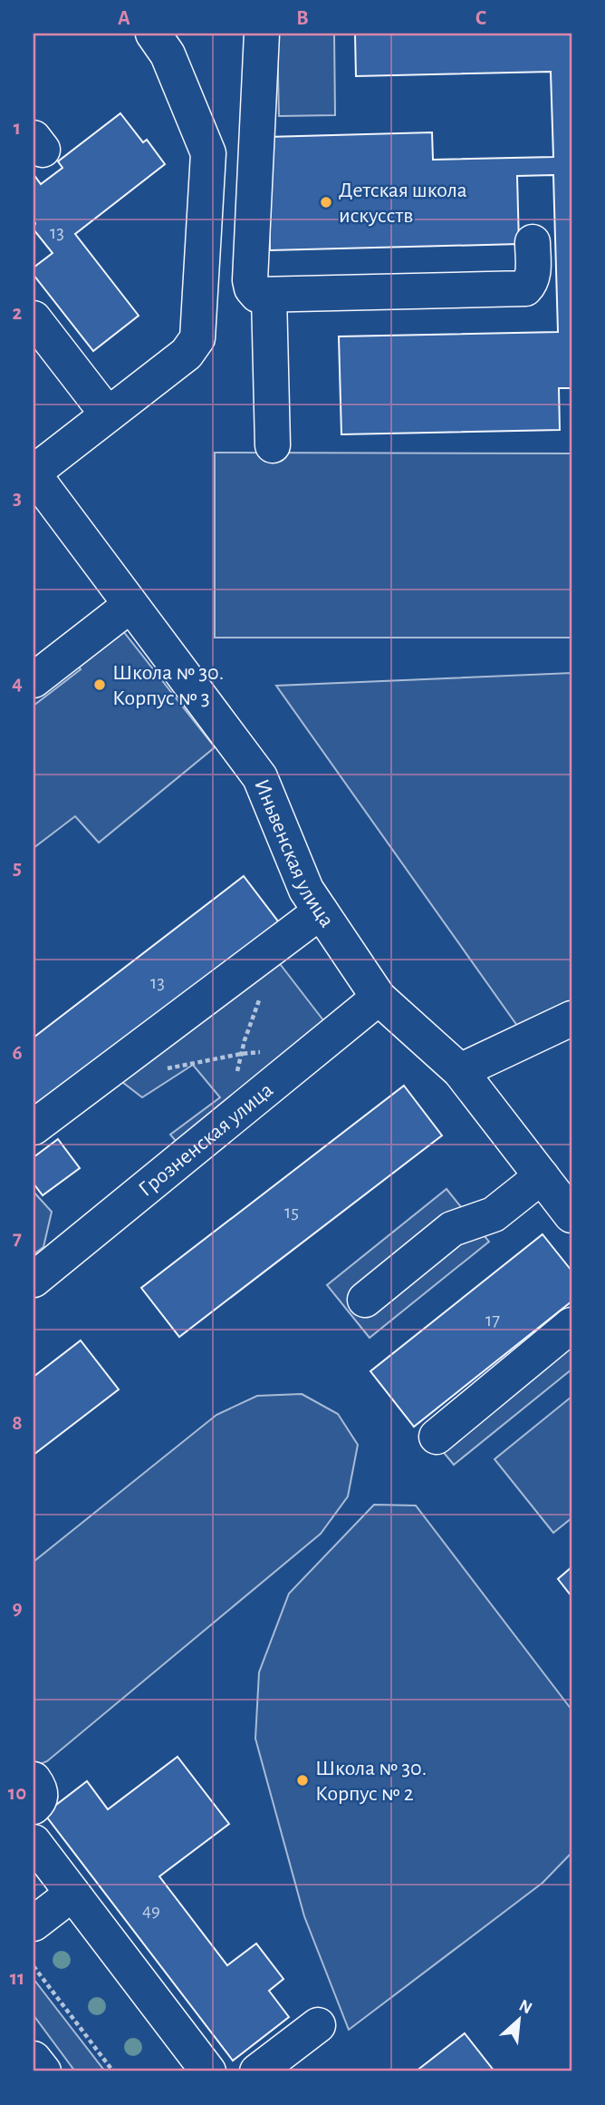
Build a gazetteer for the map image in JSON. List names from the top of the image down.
{
  "streets": {
    "street": ["Иньвенская улица", "Грозненская улица"]
  },
  "crossings": [
    ["Иньвенская улица", "Грозненская улица"]
  ],
  "places": ["Детская школа искусств", "Школа № 30. Корпус № 3", "Школа № 30. Корпус № 2"],
  "house_numbers": [
    "13",
    "13",
    "15",
    "17",
    "49"
  ],
  "north": "top right",
  "grid": {
    "columns": ["A", "B", "C"],
    "rows": [
      "1",
      "2",
      "3",
      "4",
      "5",
      "6",
      "7",
      "8",
      "9",
      "10",
      "11"
    ]
  }
}
